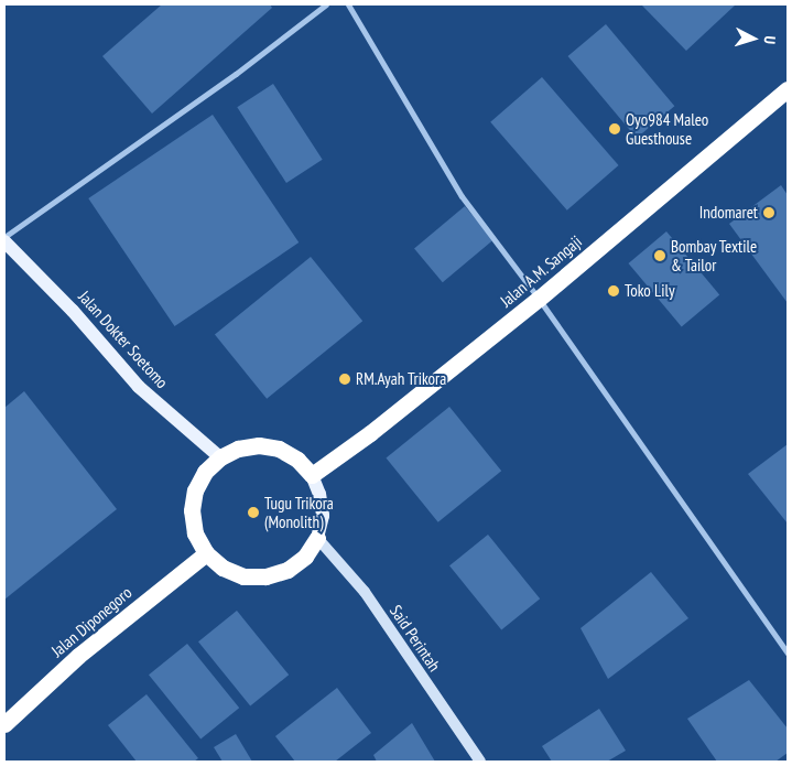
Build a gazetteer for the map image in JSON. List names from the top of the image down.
{
  "streets": {
    "highway": ["Jalan A.M. Sangaji", "Jalan Diponegoro"],
    "main road": ["Jalan Dokter Soetomo", "Said Perintah"]
  },
  "crossings": [
    ["Jalan A.M. Sangaji", "Jalan Dokter Soetomo"],
    ["Jalan A.M. Sangaji", "Jalan Diponegoro"],
    ["Jalan A.M. Sangaji", "Said Perintah"],
    ["Jalan Dokter Soetomo", "Jalan Diponegoro"],
    ["Jalan Dokter Soetomo", "Said Perintah"],
    ["Jalan Diponegoro", "Said Perintah"]
  ],
  "places": [
    "Oyo984 Maleo Guesthouse",
    "Indomaret",
    "Bombay Textile & Tailor",
    "Toko Lily",
    "RM.Ayah Trikora",
    "Tugu Trikora (Monolith)"
  ],
  "north": "right"
}
